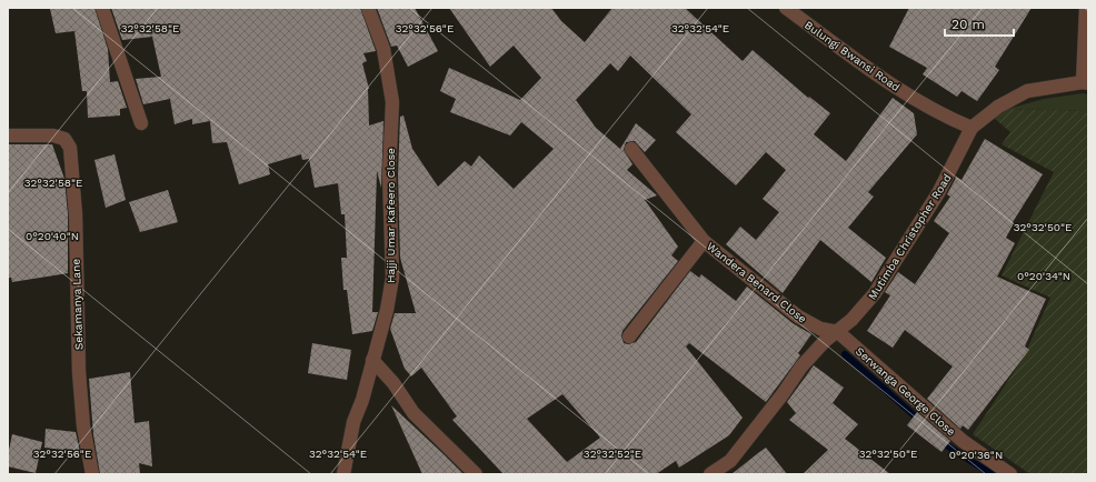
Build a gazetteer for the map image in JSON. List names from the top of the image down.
{
  "streets": {
    "street": [
      "Bulungi Bwansi Road",
      "Hajji Umar Kafeero Close",
      "Mutimba Christopher Road",
      "Wandera Benard Close",
      "Sekamanya Lane",
      "Serwanga George Close"
    ]
  },
  "crossings": [
    ["Bulungi Bwansi Road", "Mutimba Christopher Road"],
    ["Mutimba Christopher Road", "Wandera Benard Close"],
    ["Mutimba Christopher Road", "Serwanga George Close"],
    ["Wandera Benard Close", "Serwanga George Close"]
  ],
  "scale_bar": "20 m",
  "coordinates": [
    "32°32'58\"E",
    "32°32'56\"E",
    "32°32'54\"E",
    "32°32'50\"E",
    "0°20'40\"N",
    "0°20'34\"N",
    "32°32'52\"E",
    "0°20'36\"N"
  ]
}
